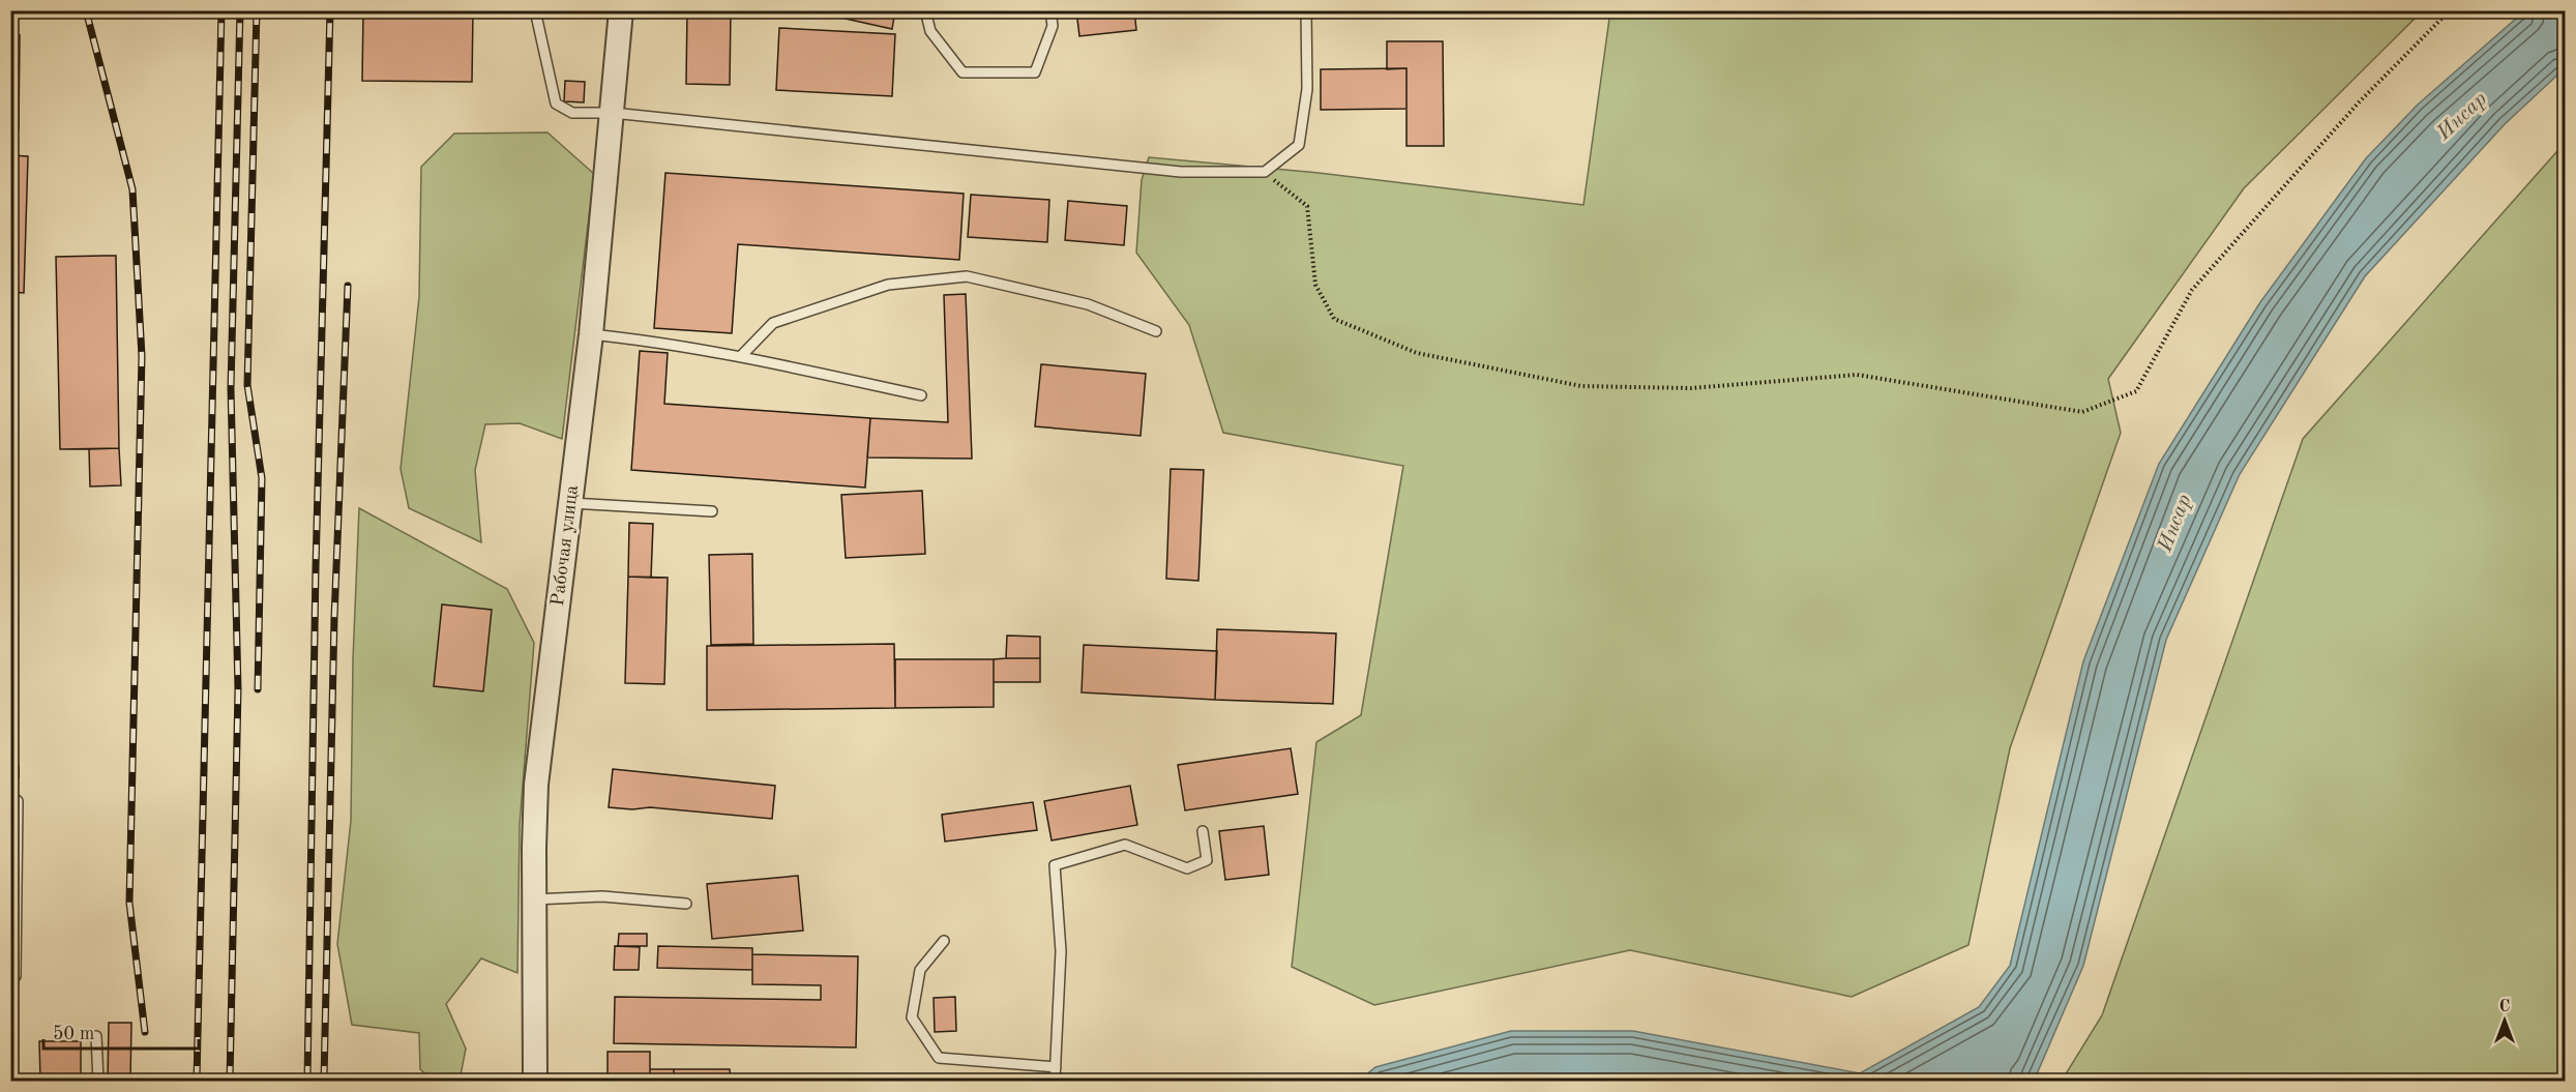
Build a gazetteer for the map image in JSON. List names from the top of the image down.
{
  "streets": {
    "street": ["Рабочая улица"]
  },
  "water": ["Инсар"],
  "scale_bar": "50 m",
  "north": "top"
}
